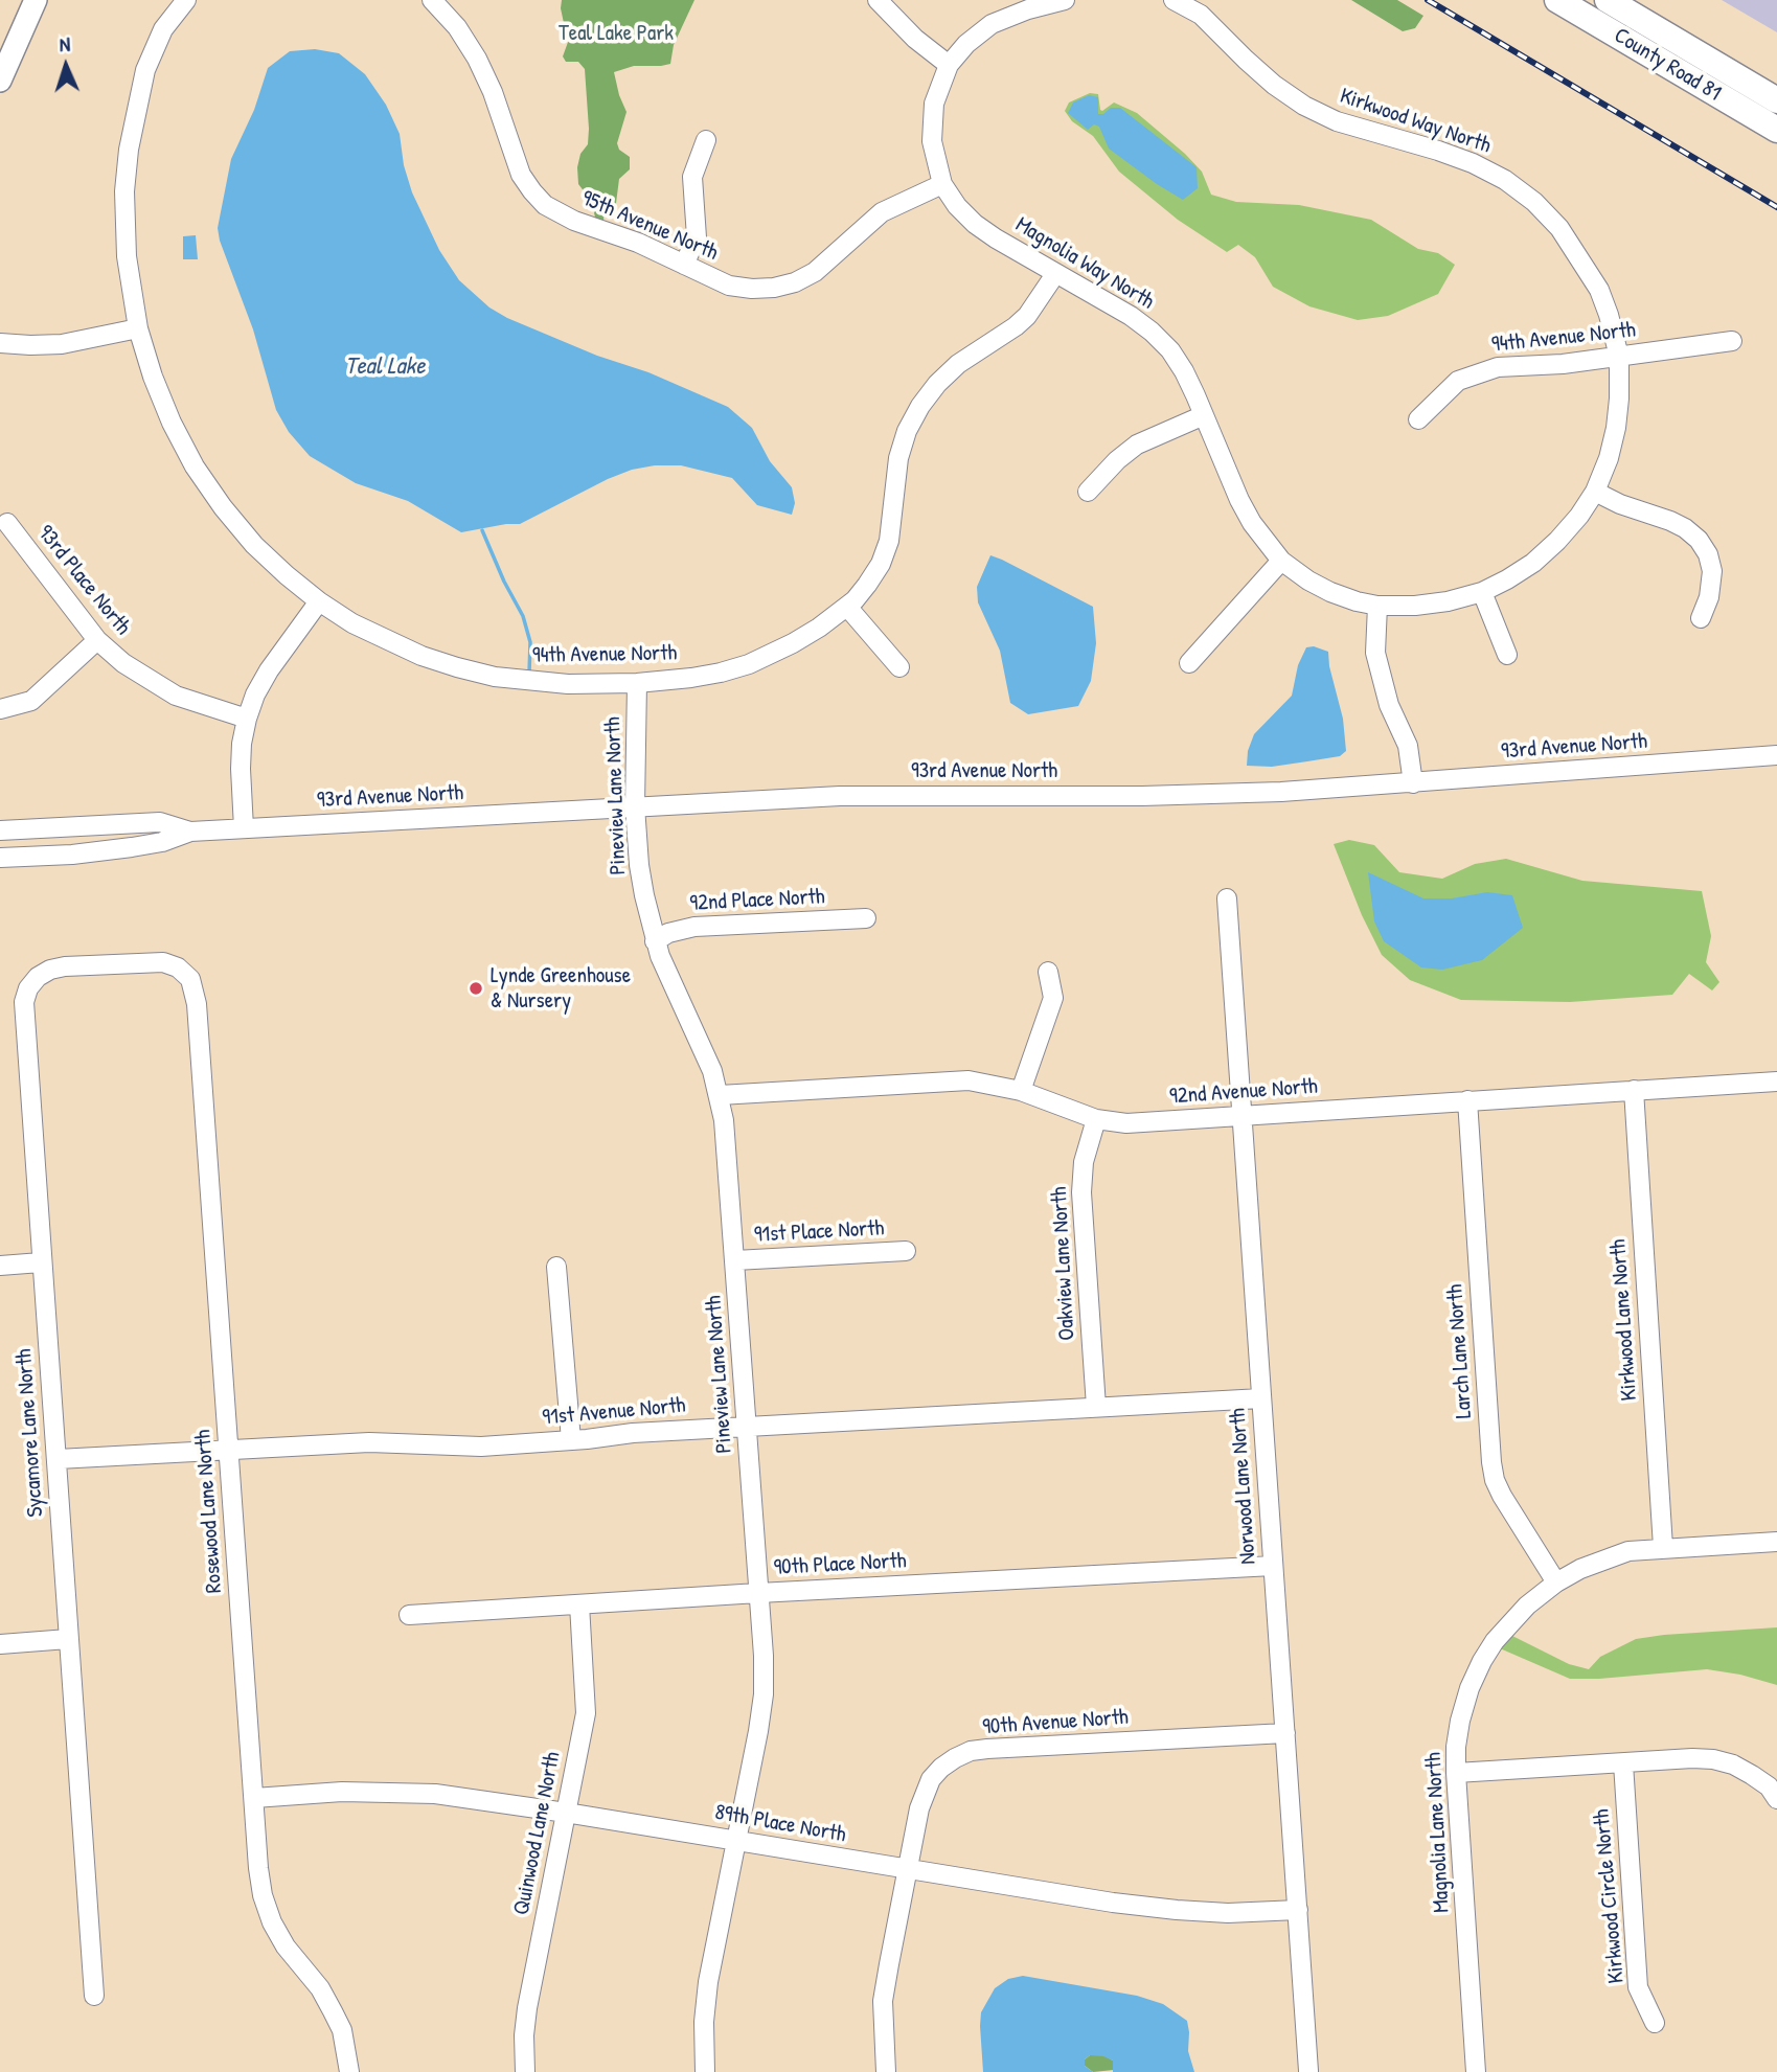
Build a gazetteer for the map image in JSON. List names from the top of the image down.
{
  "streets": {
    "highway": ["County Road 81"],
    "street": [
      "Kirkwood Way North",
      "95th Avenue North",
      "Magnolia Way North",
      "94th Avenue North",
      "93rd Place North",
      "93rd Avenue North",
      "Pineview Lane North",
      "92nd Place North",
      "92nd Avenue North",
      "91st Place North",
      "Oakview Lane North",
      "Kirkwood Lane North",
      "Larch Lane North",
      "91st Avenue North",
      "Sycamore Lane North",
      "Norwood Lane North",
      "Rosewood Lane North",
      "90th Place North",
      "90th Avenue North",
      "89th Place North",
      "Magnolia Lane North",
      "Quinwood Lane North",
      "Kirkwood Circle North"
    ]
  },
  "crossings": [
    ["Kirkwood Way North", "Magnolia Way North"],
    ["Kirkwood Way North", "94th Avenue North"],
    ["95th Avenue North", "Magnolia Way North"],
    ["94th Avenue North", "Pineview Lane North"],
    ["93rd Avenue North", "Pineview Lane North"],
    ["Pineview Lane North", "92nd Place North"],
    ["Pineview Lane North", "92nd Avenue North"],
    ["Pineview Lane North", "91st Place North"],
    ["Pineview Lane North", "91st Avenue North"],
    ["Pineview Lane North", "90th Place North"],
    ["Pineview Lane North", "89th Place North"],
    ["92nd Avenue North", "Oakview Lane North"],
    ["92nd Avenue North", "Kirkwood Lane North"],
    ["92nd Avenue North", "Larch Lane North"],
    ["92nd Avenue North", "Norwood Lane North"],
    ["Oakview Lane North", "91st Avenue North"],
    ["Larch Lane North", "Magnolia Lane North"],
    ["91st Avenue North", "Sycamore Lane North"],
    ["91st Avenue North", "Norwood Lane North"],
    ["91st Avenue North", "Rosewood Lane North"],
    ["Sycamore Lane North", "Rosewood Lane North"],
    ["Norwood Lane North", "90th Place North"],
    ["Norwood Lane North", "90th Avenue North"],
    ["Norwood Lane North", "89th Place North"],
    ["Rosewood Lane North", "89th Place North"],
    ["90th Place North", "Quinwood Lane North"],
    ["90th Avenue North", "89th Place North"],
    ["89th Place North", "Quinwood Lane North"]
  ],
  "water": ["Teal Lake"],
  "parks": ["Teal Lake Park"],
  "places": ["Lynde Greenhouse & Nursery"],
  "north": "top"
}
